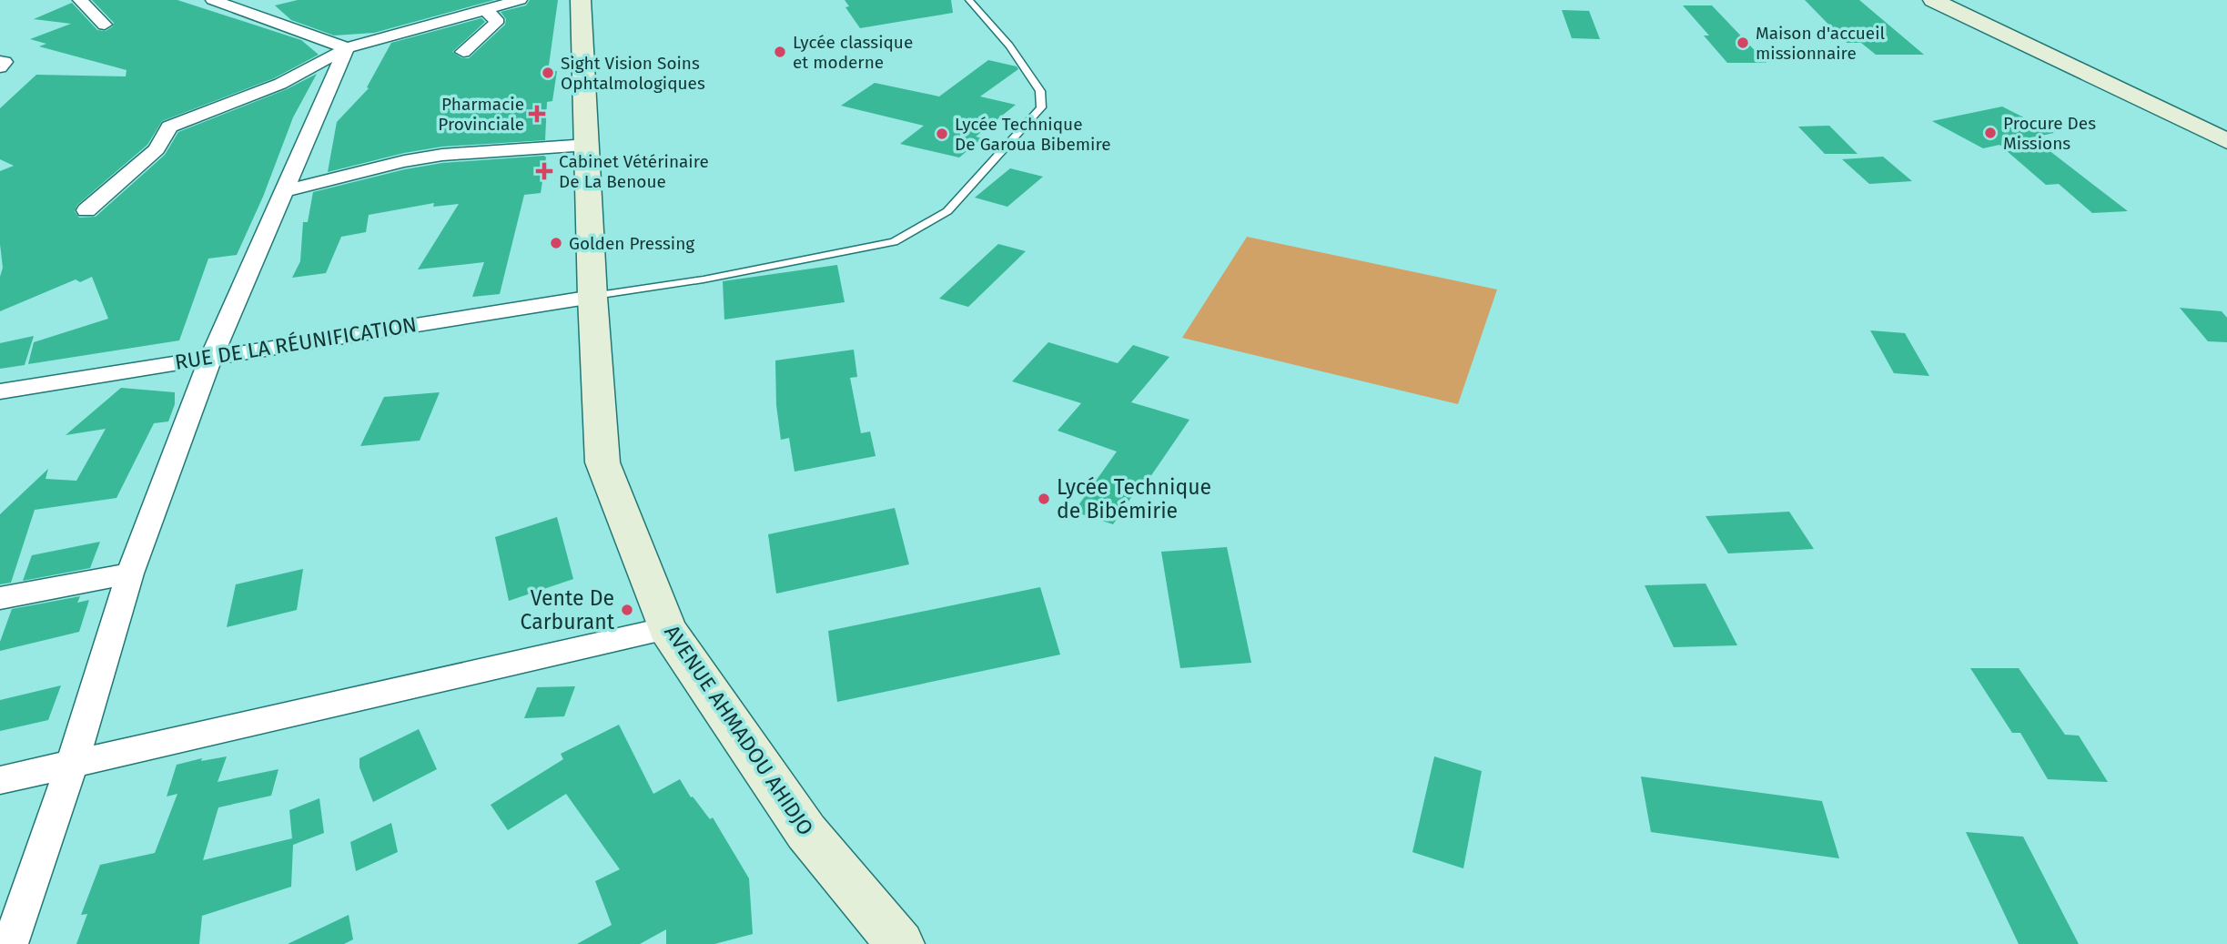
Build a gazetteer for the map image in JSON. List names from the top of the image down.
{
  "streets": {
    "main road": ["AVENUE AHMADOU AHIDJO"],
    "street": ["RUE DE LA RÉUNIFICATION"]
  },
  "crossings": [
    ["RUE DE LA RÉUNIFICATION", "AVENUE AHMADOU AHIDJO"]
  ],
  "places": {
    "other": [
      "Maison d'accueil missionnaire",
      "Lycée classique et moderne",
      "Sight Vision Soins Ophtalmologiques",
      "Procure Des Missions",
      "Lycée Technique De Garoua Bibemire",
      "Golden Pressing",
      "Lycée Technique de Bibémirie",
      "Vente De Carburant"
    ],
    "health": ["Pharmacie Provinciale", "Cabinet Vétérinaire De La Benoue"]
  }
}
